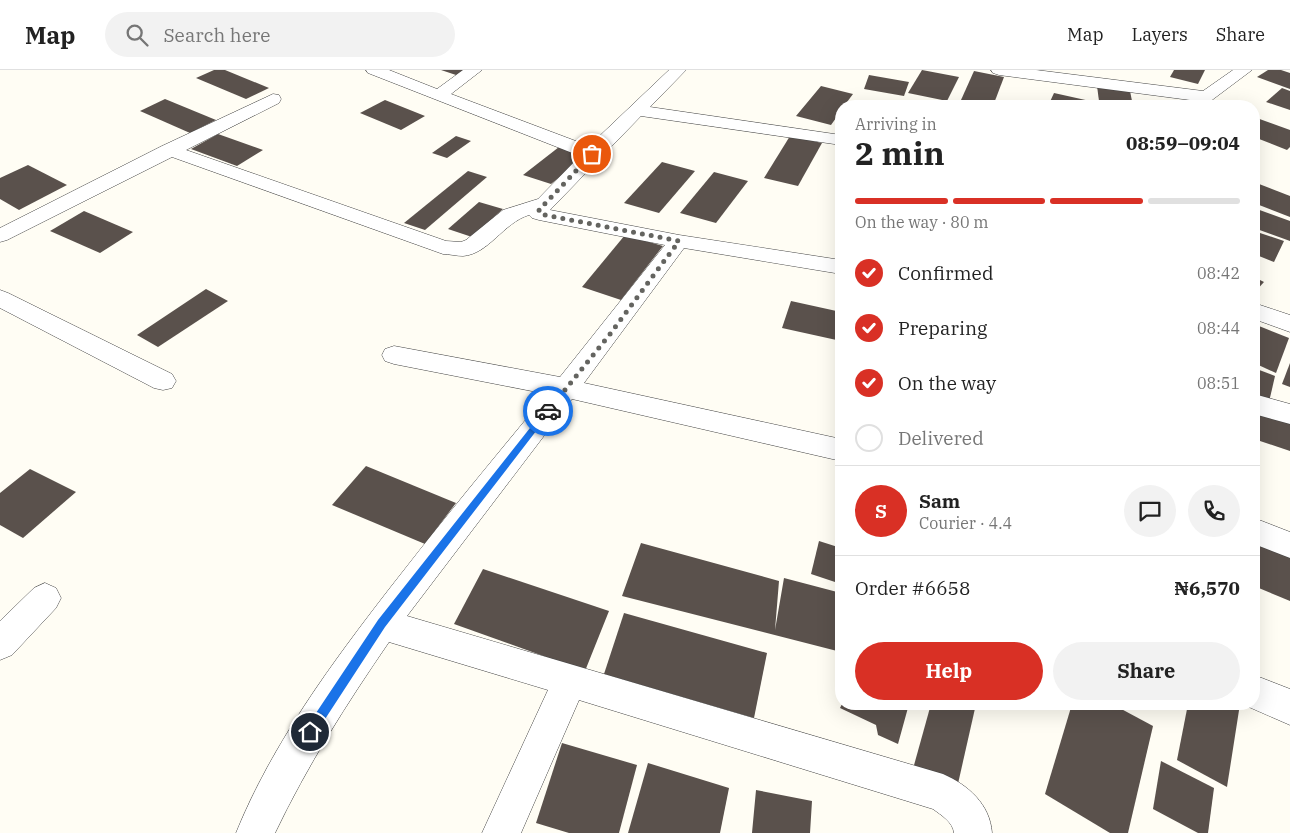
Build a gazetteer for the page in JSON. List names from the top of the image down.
{
  "page": {
    "header": "Map",
    "search": "Search here",
    "nav": ["Map", "Layers", "Share"],
    "heading": ["2 min", "Arriving in", "08:59–09:04"],
    "panel": [
      "Sam",
      "Courier · 4.4",
      "Order #6658",
      "₦6,570"
    ],
    "bar": "On the way · 80 m",
    "list": [
      ["Confirmed", "08:42"],
      ["Preparing", "08:44"],
      ["On the way", "08:51"],
      "Delivered"
    ],
    "round": "S",
    "buttons": ["Help", "Share"]
  }
}
